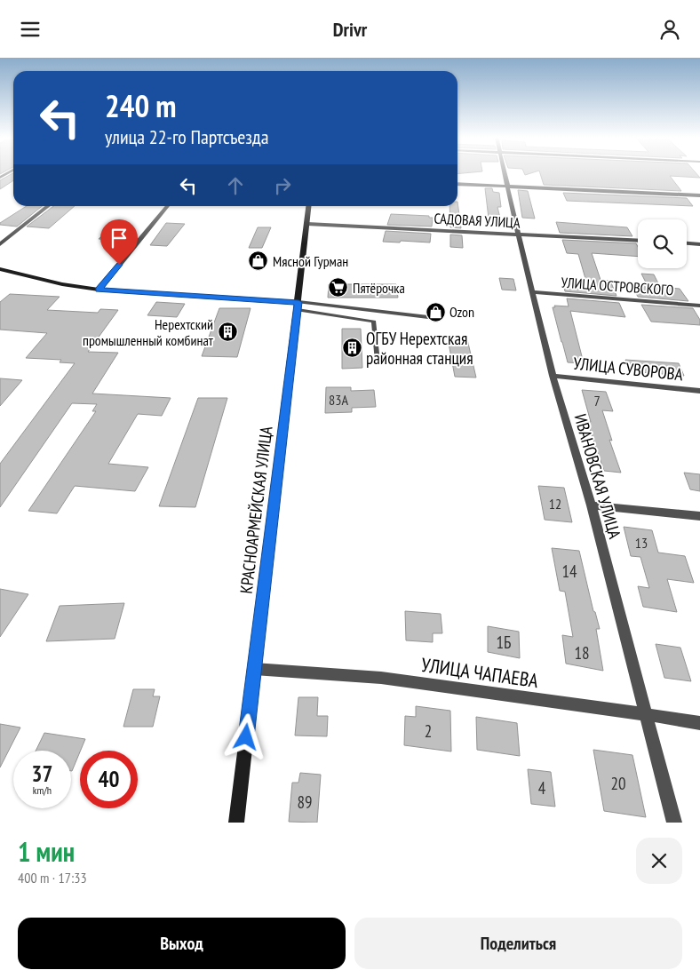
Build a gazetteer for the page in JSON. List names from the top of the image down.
{
  "streets": {
    "street": [
      "САДОВАЯ УЛИЦА",
      "УЛИЦА ОСТРОВСКОГО",
      "УЛИЦА СУВОРОВА",
      "ИВАНОВСКАЯ УЛИЦА",
      "КРАСНОАРМЕЙСКАЯ УЛИЦА",
      "УЛИЦА ЧАПАЕВА"
    ]
  },
  "crossings": [
    ["САДОВАЯ УЛИЦА", "ИВАНОВСКАЯ УЛИЦА"],
    ["САДОВАЯ УЛИЦА", "КРАСНОАРМЕЙСКАЯ УЛИЦА"],
    ["УЛИЦА ОСТРОВСКОГО", "ИВАНОВСКАЯ УЛИЦА"],
    ["УЛИЦА СУВОРОВА", "ИВАНОВСКАЯ УЛИЦА"],
    ["ИВАНОВСКАЯ УЛИЦА", "УЛИЦА ЧАПАЕВА"],
    ["КРАСНОАРМЕЙСКАЯ УЛИЦА", "УЛИЦА ЧАПАЕВА"]
  ],
  "places": {
    "shop": ["Мясной Гурман", "Ozon"],
    "supermarket": ["Пятёрочка"],
    "building": ["Нерехтский промышленный комбинат", "ОГБУ Нерехтская районная станция"]
  },
  "house_numbers": [
    "83А",
    "7",
    "12",
    "13",
    "14",
    "1Б",
    "18",
    "2",
    "20",
    "4",
    "89"
  ],
  "page": {
    "header": "Drivr",
    "turn": ["240 m", "улица 22-го Партсъезда"],
    "speed": "37 km/h",
    "limit": "40",
    "heading": ["1 мин", "400 m · 17:33"],
    "buttons": ["Выход", "Поделиться"]
  }
}
